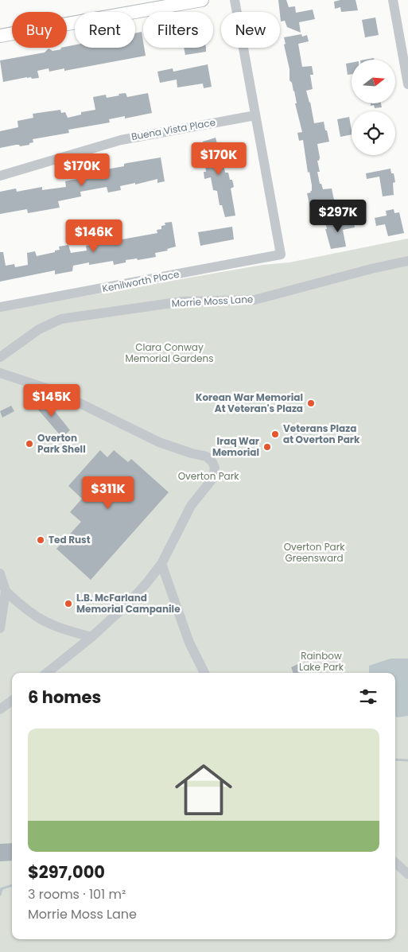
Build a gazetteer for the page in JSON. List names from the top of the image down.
{
  "streets": {
    "street": ["Buena Vista Place", "Kenilworth Place", "Morrie Moss Lane"]
  },
  "crossings": [
    ["Buena Vista Place", "Kenilworth Place"]
  ],
  "parks": [
    "Clara Conway Memorial Gardens",
    "Overton Park",
    "Overton Park Greensward",
    "Rainbow Lake Park"
  ],
  "places": [
    "Korean War Memorial At Veteran's Plaza",
    "Veterans Plaza at Overton Park",
    "Overton Park Shell",
    "Iraq War Memorial",
    "Ted Rust",
    "L.B. McFarland Memorial Campanile"
  ],
  "north": "right",
  "page": {
    "chip": [
      "Buy",
      "Rent",
      "Filters",
      "New"
    ],
    "price": [
      "$170K",
      "$170K",
      "$297K",
      "$146K",
      "$145K",
      "$311K"
    ],
    "heading": "6 homes",
    "list": [
      {
        "name": "$297,000",
        "note": "3 rooms · 101 m² · Morrie Moss Lane"
      }
    ]
  }
}
